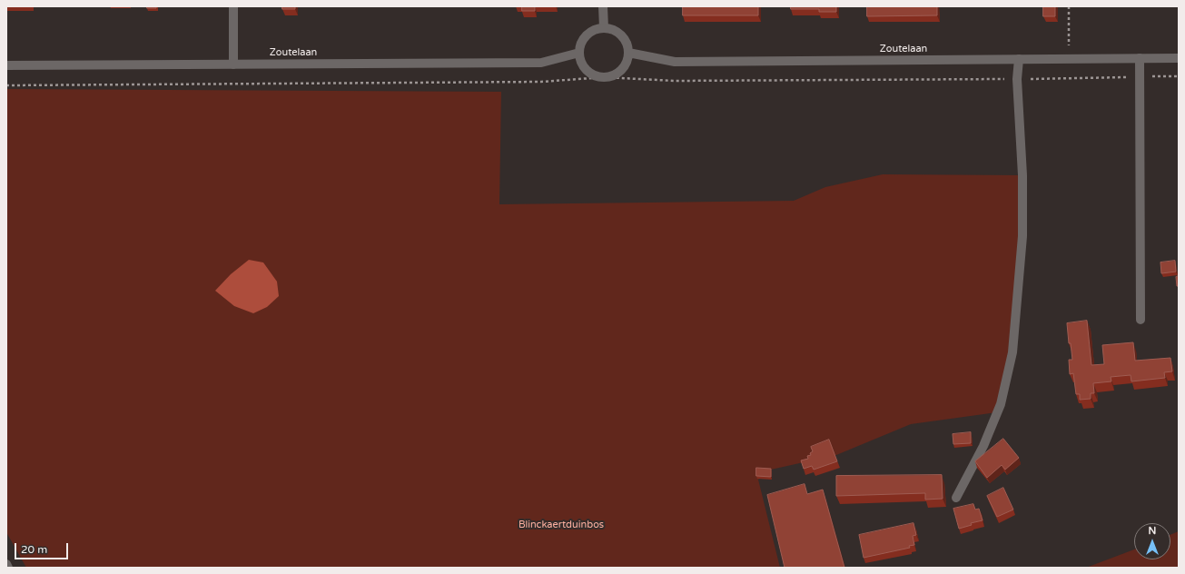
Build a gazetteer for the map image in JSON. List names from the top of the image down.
{
  "streets": {
    "street": ["Zoutelaan"]
  },
  "parks": ["Blinckaertduinbos"],
  "scale_bar": "20 m",
  "north": "top"
}
